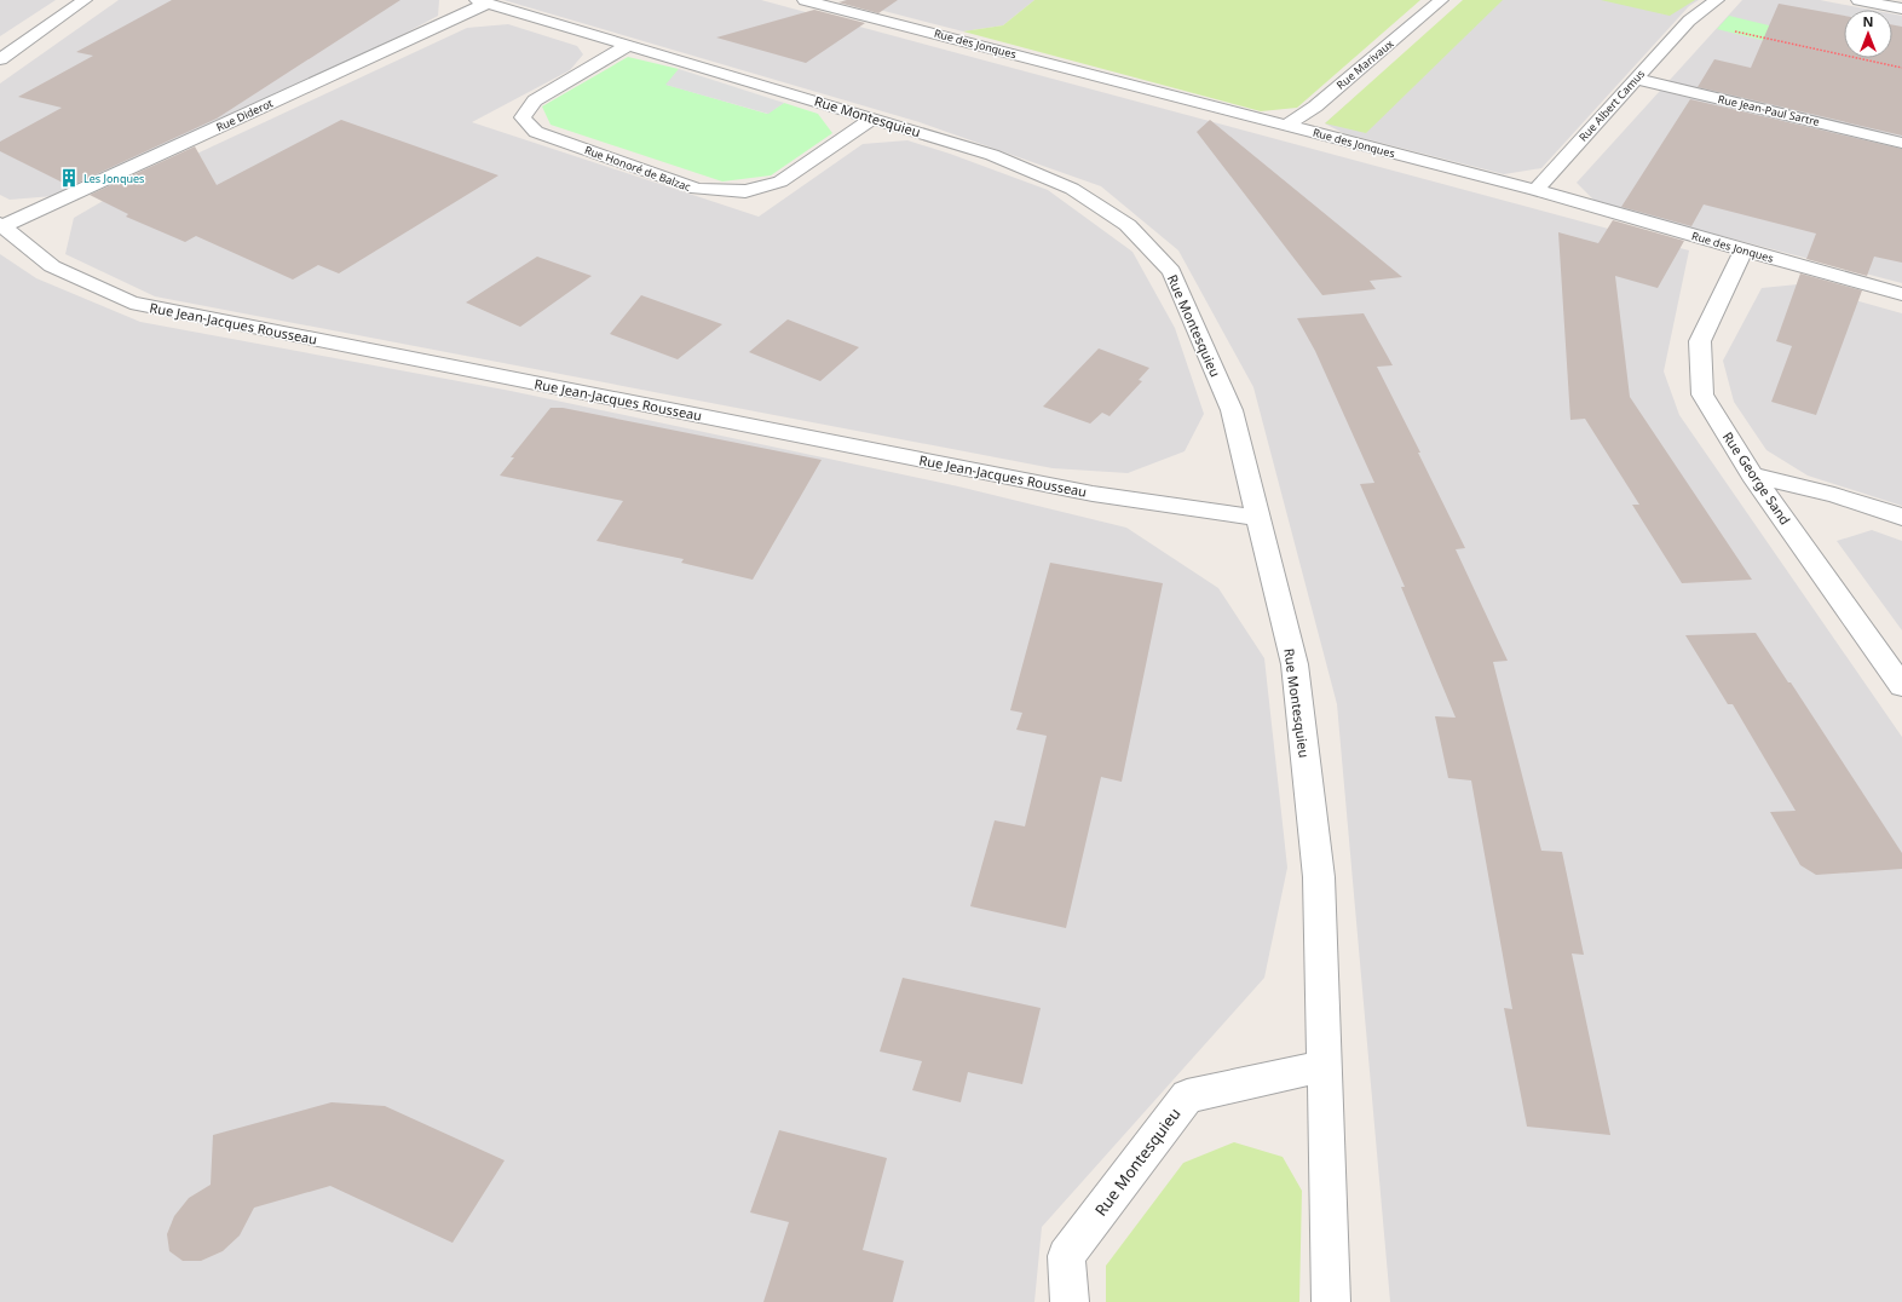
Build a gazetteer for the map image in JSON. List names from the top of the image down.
{
  "streets": {
    "street": [
      "Rue des Jonques",
      "Rue Marivaux",
      "Rue Albert Camus",
      "Rue Jean-Paul Sartre",
      "Rue Diderot",
      "Rue Montesquieu",
      "Rue Honoré de Balzac",
      "Rue Jean-Jacques Rousseau",
      "Rue George Sand"
    ]
  },
  "crossings": [
    ["Rue des Jonques", "Rue Marivaux"],
    ["Rue des Jonques", "Rue Albert Camus"],
    ["Rue des Jonques", "Rue George Sand"],
    ["Rue Albert Camus", "Rue Jean-Paul Sartre"],
    ["Rue Diderot", "Rue Montesquieu"],
    ["Rue Diderot", "Rue Jean-Jacques Rousseau"],
    ["Rue Montesquieu", "Rue Honoré de Balzac"],
    ["Rue Montesquieu", "Rue Jean-Jacques Rousseau"]
  ],
  "places": {
    "building": ["Les Jonques"]
  },
  "north": "top"
}
